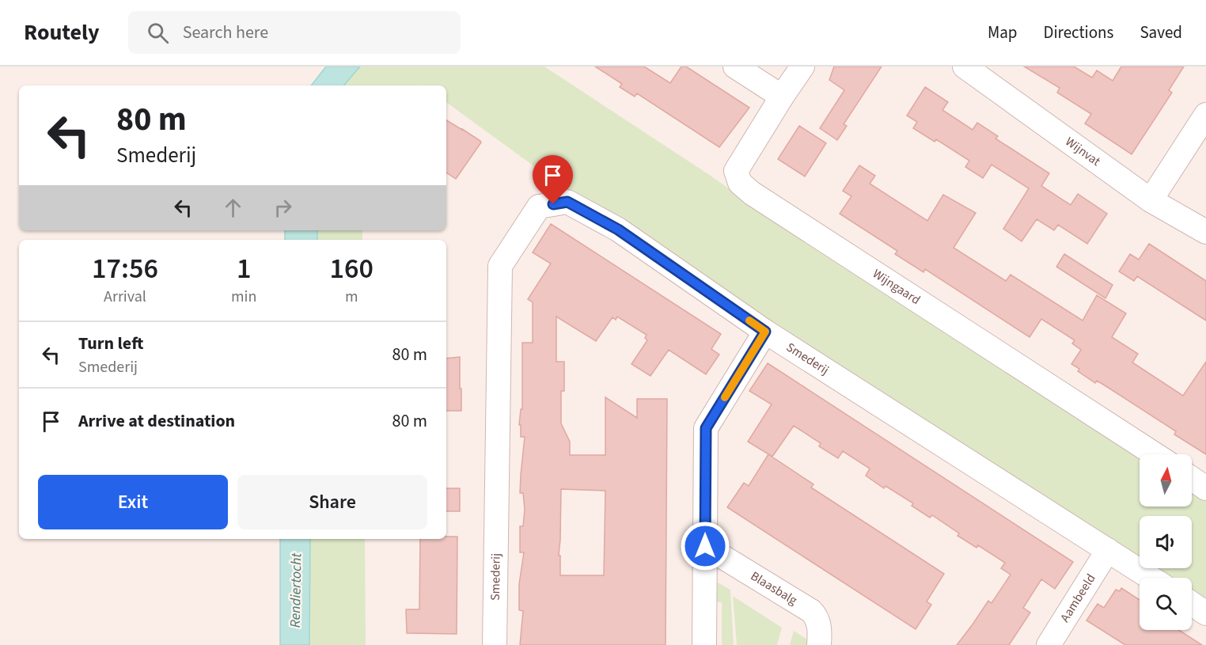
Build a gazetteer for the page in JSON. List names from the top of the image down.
{
  "streets": {
    "street": [
      "Wijnvat",
      "Wijngaard",
      "Smederij",
      "Blaasbalg",
      "Aambeeld"
    ]
  },
  "crossings": [
    ["Smederij", "Aambeeld"]
  ],
  "water": ["Rendiertocht"],
  "north": "top",
  "page": {
    "header": "Routely",
    "search": "Search here",
    "nav": ["Map", "Directions", "Saved"],
    "turn": ["80 m", "Smederij"],
    "eta": [
      "17:56",
      "Arrival",
      "1",
      "min",
      "160",
      "m"
    ],
    "list": [
      {
        "name": "Turn left",
        "note": "Smederij",
        "value": "80 m"
      },
      {
        "name": "Arrive at destination",
        "value": "80 m"
      }
    ],
    "buttons": ["Exit", "Share"]
  }
}
